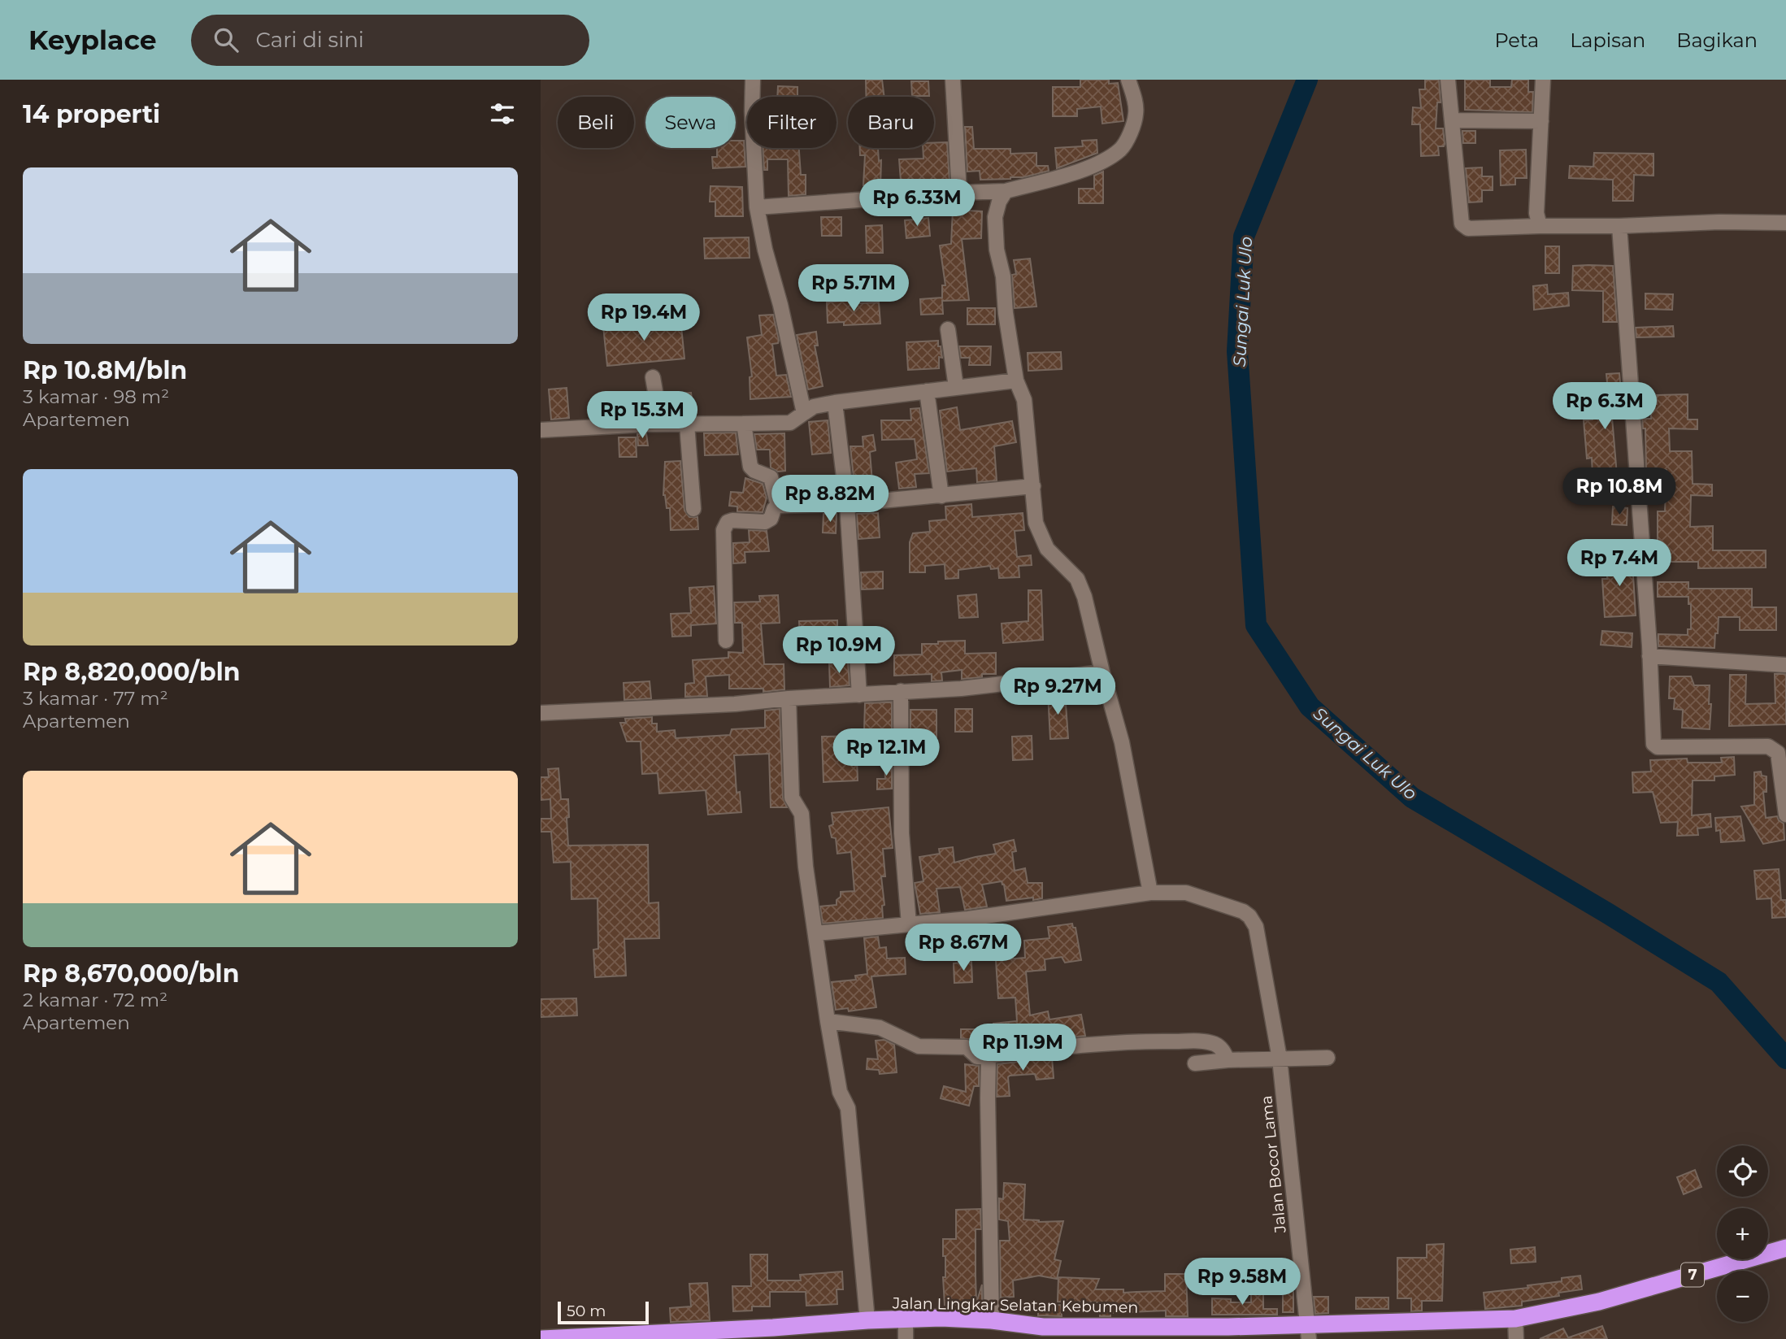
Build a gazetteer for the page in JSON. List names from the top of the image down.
{
  "streets": {
    "highway": ["7", "Jalan Lingkar Selatan Kebumen"],
    "street": ["Jalan Bocor Lama"]
  },
  "crossings": [
    ["Jalan Bocor Lama", "Jalan Lingkar Selatan Kebumen"]
  ],
  "water": ["Sungai Luk Ulo"],
  "scale_bar": "50 m",
  "page": {
    "header": "Keyplace",
    "search": "Cari di sini",
    "nav": ["Peta", "Lapisan", "Bagikan"],
    "heading": "14 properti",
    "chip": [
      "Beli",
      "Sewa",
      "Filter",
      "Baru"
    ],
    "list": [
      {
        "name": "Rp 10.8M/bln",
        "note": "3 kamar · 98 m² · Apartemen"
      },
      {
        "name": "Rp 8,820,000/bln",
        "note": "3 kamar · 77 m² · Apartemen"
      },
      {
        "name": "Rp 8,670,000/bln",
        "note": "2 kamar · 72 m² · Apartemen"
      }
    ],
    "price": [
      "Rp 6.33M",
      "Rp 5.71M",
      "Rp 19.4M",
      "Rp 6.3M",
      "Rp 15.3M",
      "Rp 10.8M",
      "Rp 8.82M",
      "Rp 7.4M",
      "Rp 10.9M",
      "Rp 9.27M",
      "Rp 12.1M",
      "Rp 8.67M",
      "Rp 11.9M",
      "Rp 9.58M"
    ],
    "map_buttons": ["+", "−"],
    "scale": "50 m"
  }
}
